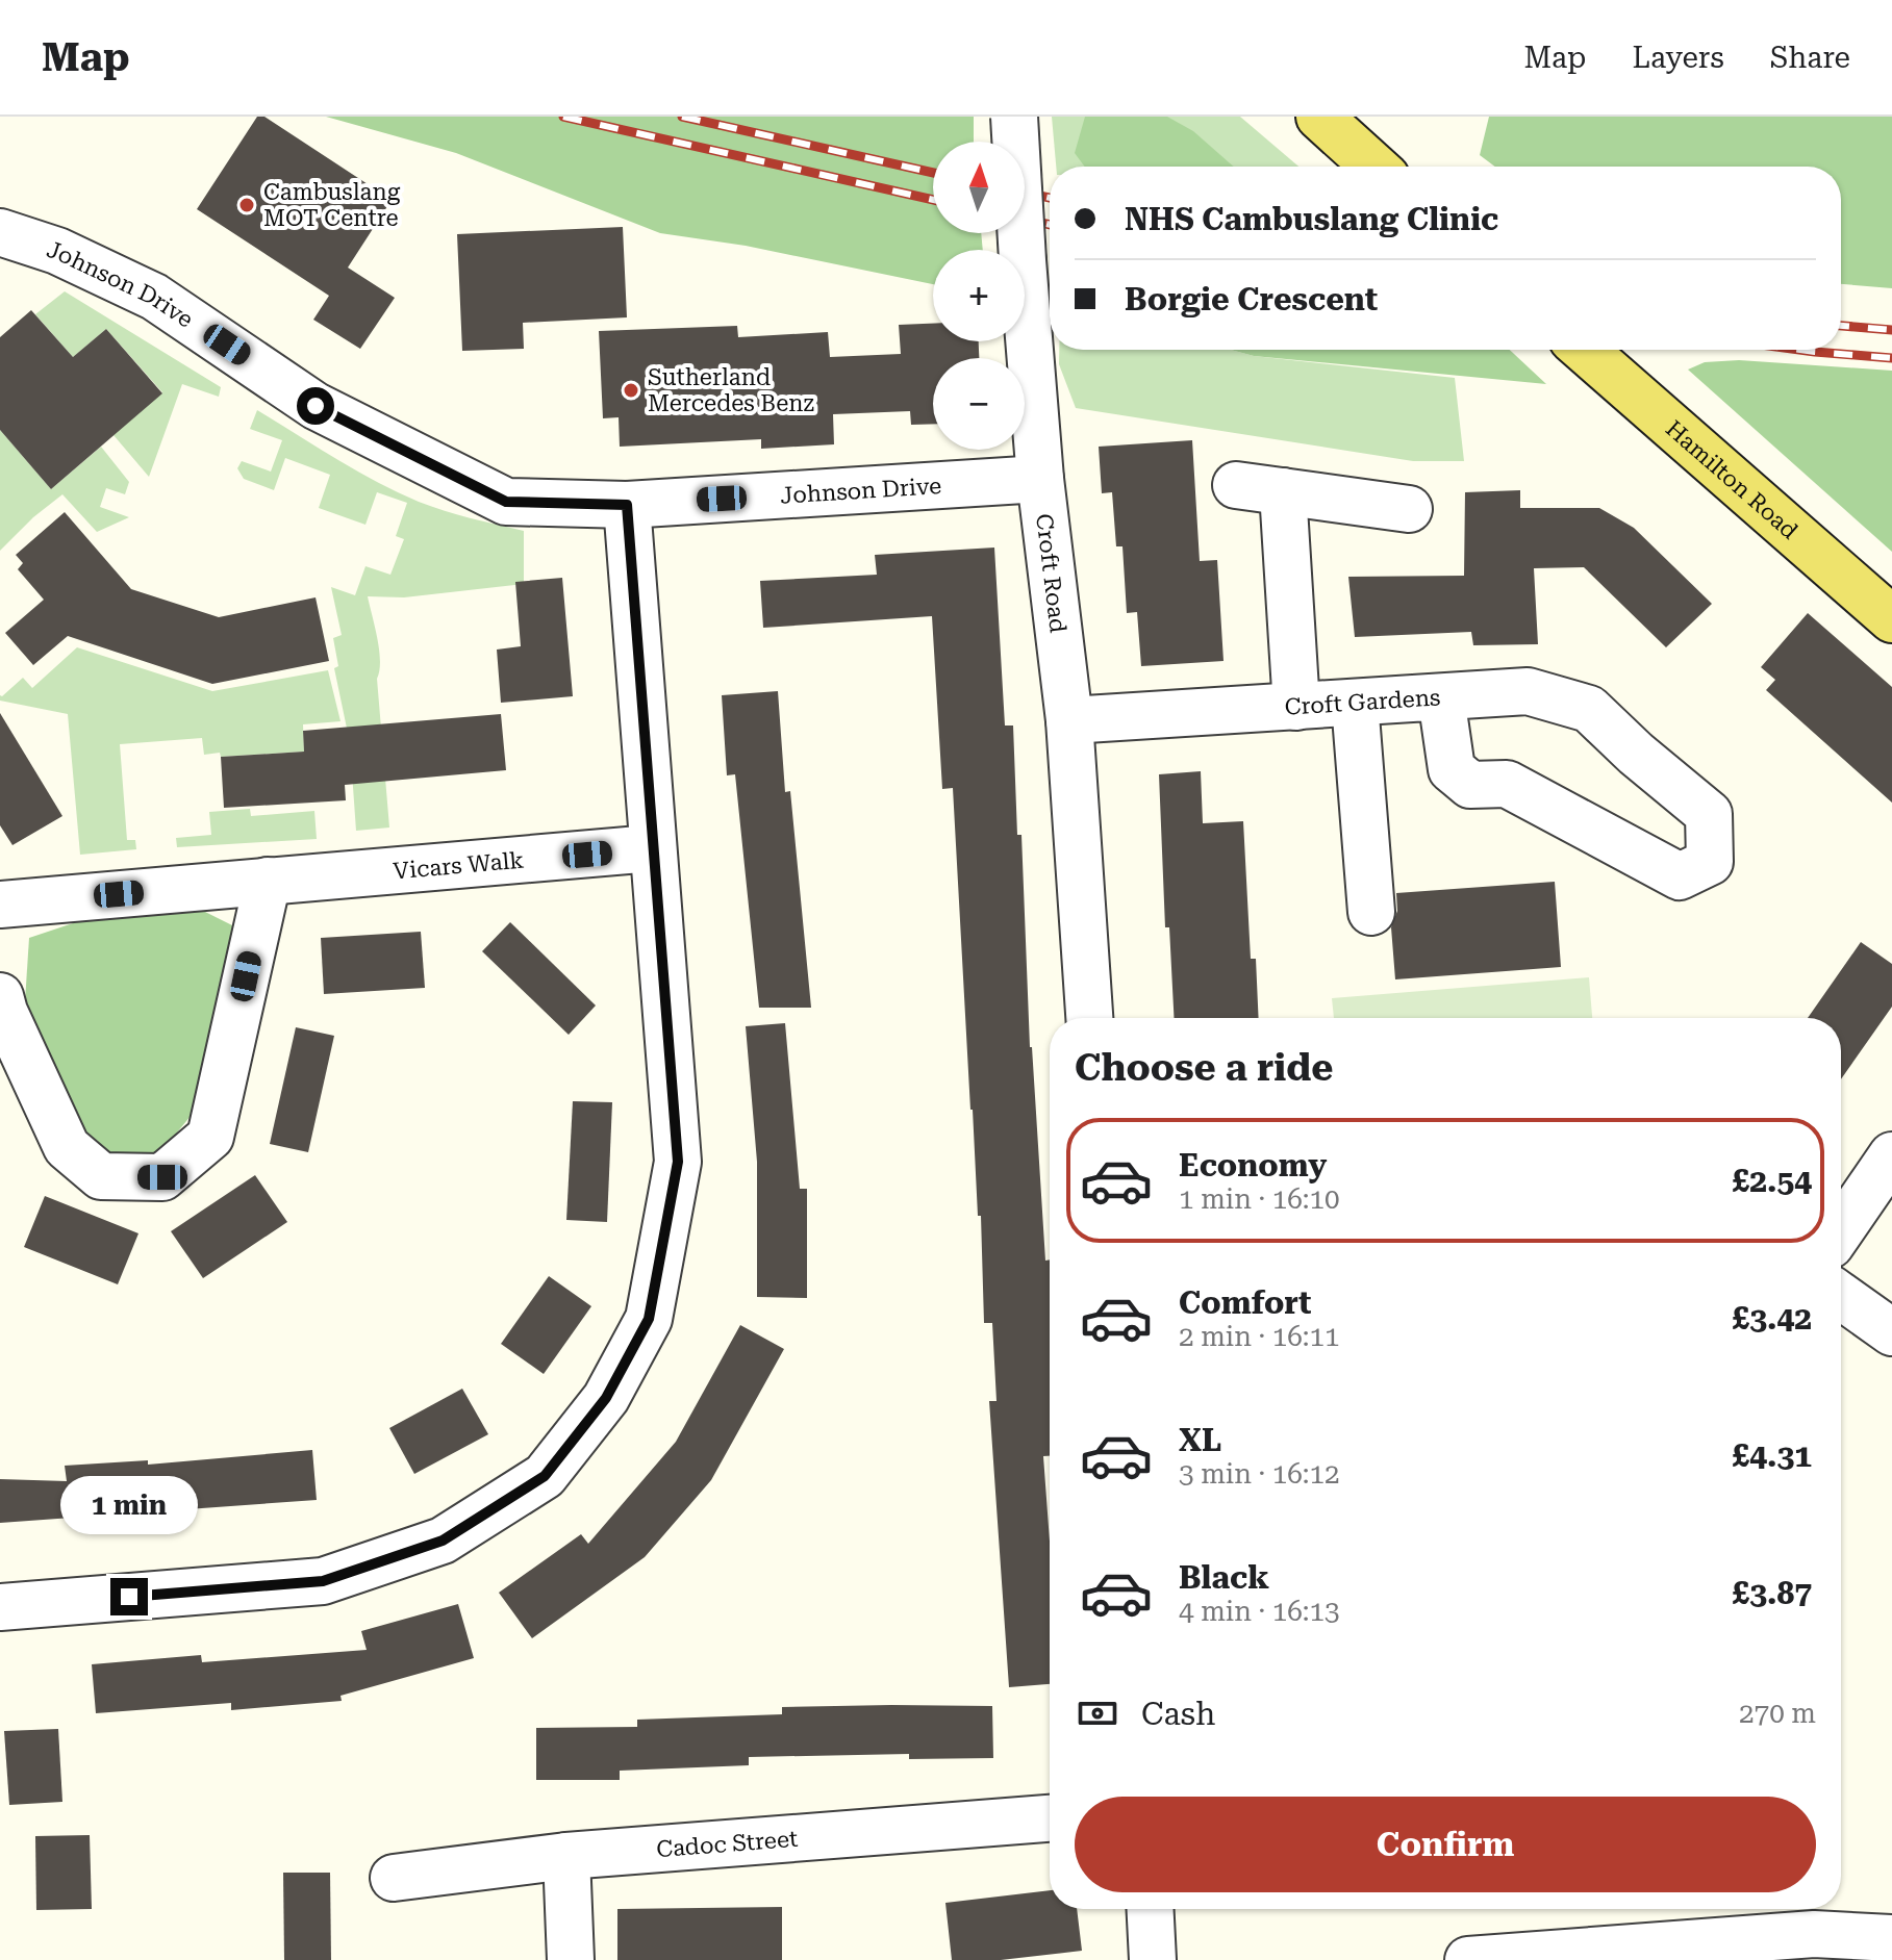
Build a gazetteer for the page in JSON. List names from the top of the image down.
{
  "streets": {
    "main road": ["Hamilton Road"],
    "street": [
      "Johnson Drive",
      "Croft Road",
      "Croft Gardens",
      "Vicars Walk",
      "Cadoc Street"
    ]
  },
  "crossings": [
    ["Johnson Drive", "Croft Road"],
    ["Croft Road", "Croft Gardens"]
  ],
  "places": ["Cambuslang MOT Centre", "Sutherland Mercedes Benz"],
  "north": "top",
  "page": {
    "header": "Map",
    "nav": ["Map", "Layers", "Share"],
    "map_buttons": ["+", "−"],
    "banner": ["NHS Cambuslang Clinic", "Borgie Crescent"],
    "heading": "Choose a ride",
    "list": [
      {
        "name": "Economy",
        "note": "1 min · 16:10",
        "value": "£2.54"
      },
      {
        "name": "Comfort",
        "note": "2 min · 16:11",
        "value": "£3.42"
      },
      {
        "name": "XL",
        "note": "3 min · 16:12",
        "value": "£4.31"
      },
      {
        "name": "Black",
        "note": "4 min · 16:13",
        "value": "£3.87"
      }
    ],
    "bubble": "1 min",
    "pay": ["Cash", "270 m"],
    "buttons": "Confirm"
  }
}
